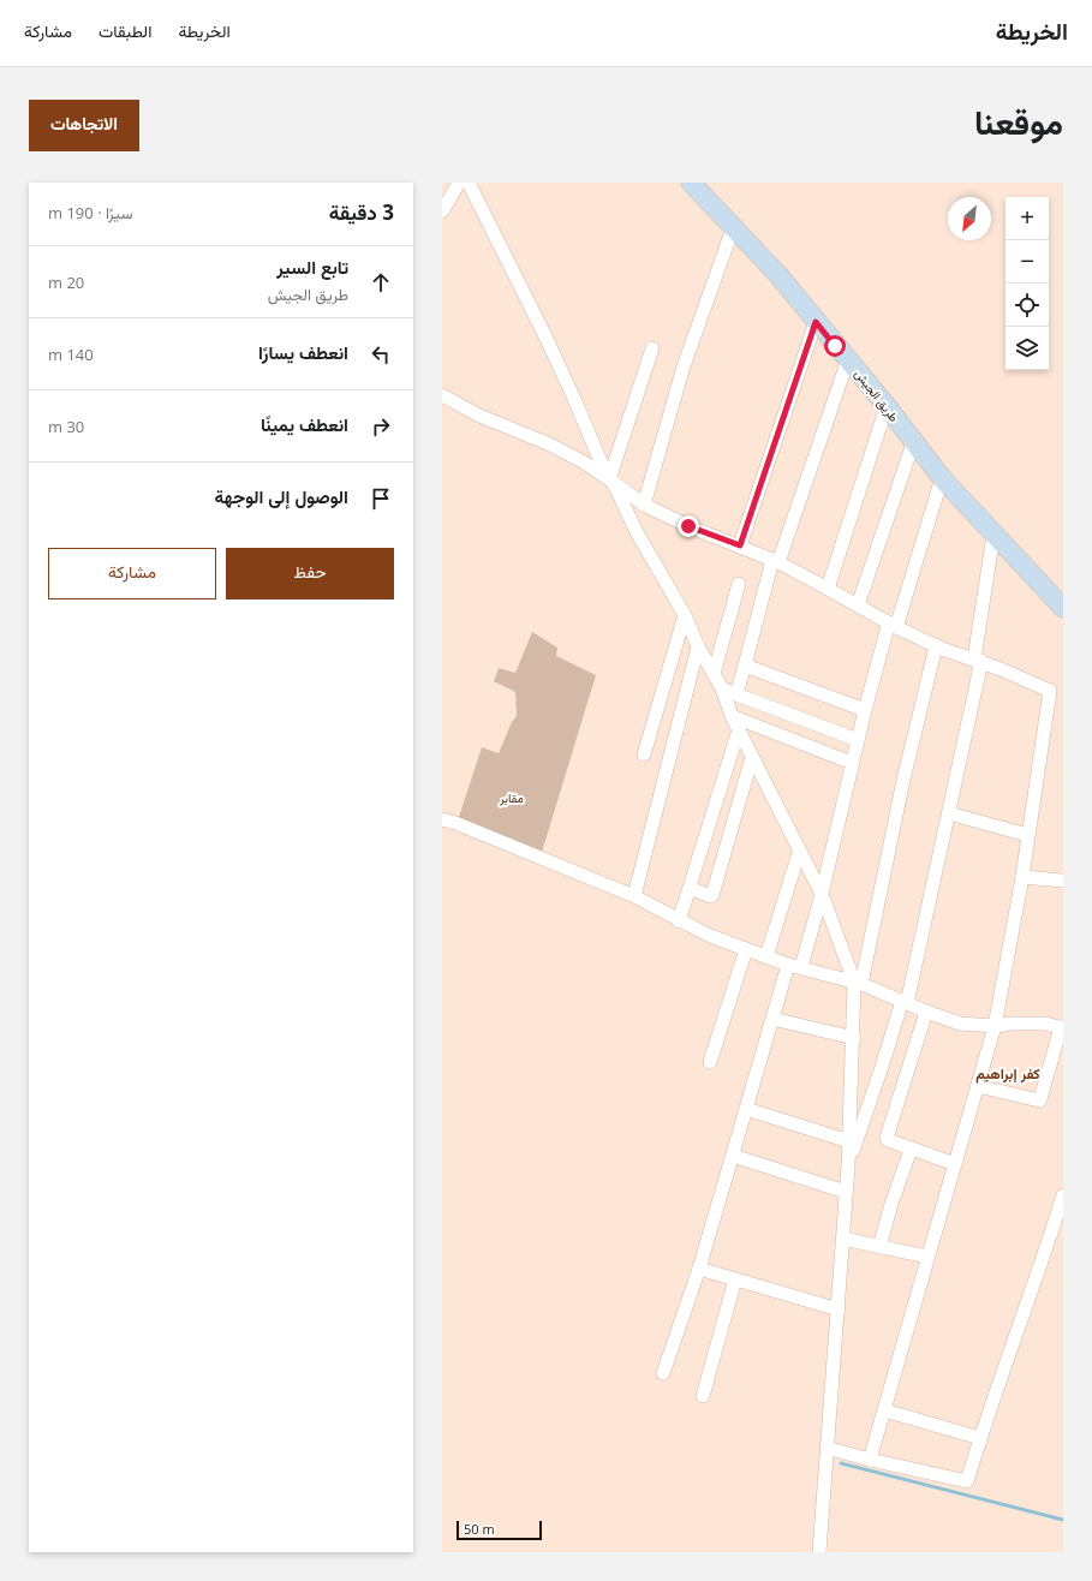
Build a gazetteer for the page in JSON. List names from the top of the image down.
{
  "streets": {
    "main road": ["طريق الجيش"]
  },
  "districts": ["كفر إبراهيم"],
  "parks": ["مقابر"],
  "scale_bar": "50 m",
  "north": "bottom left",
  "page": {
    "header": "الخريطة",
    "nav": ["الخريطة", "الطبقات", "مشاركة"],
    "title": "موقعنا",
    "buttons": [
      "الاتجاهات",
      ["حفظ", "مشاركة"]
    ],
    "heading": ["3 دقيقة", "سيرًا · 190 m"],
    "map_buttons": ["+", "−"],
    "list": [
      ["تابع السير", "طريق الجيش", "20 m"],
      ["انعطف يسارًا", "140 m"],
      ["انعطف يمينًا", "30 m"],
      "الوصول إلى الوجهة"
    ],
    "scale": "50 m"
  }
}
